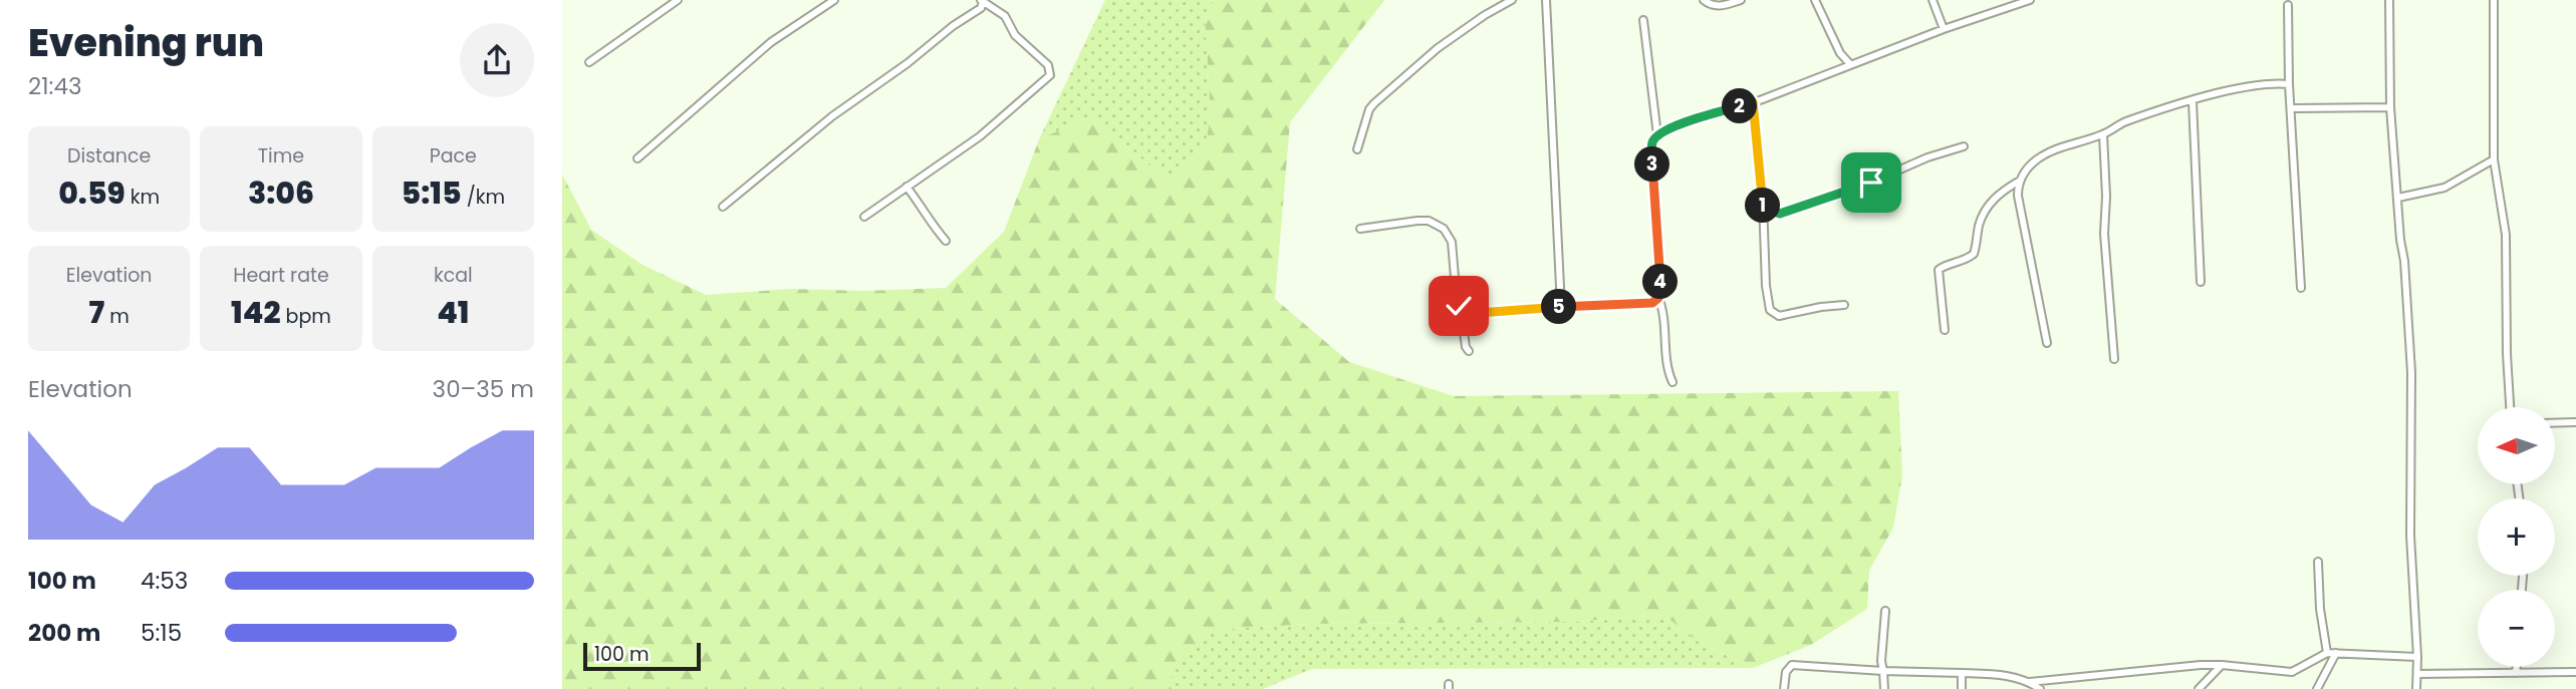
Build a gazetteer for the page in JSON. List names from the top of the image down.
{
  "scale_bar": "100 m",
  "north": "left",
  "page": {
    "heading": ["Evening run", "21:43"],
    "pins": [
      "2",
      "3",
      "1",
      "4",
      "5"
    ],
    "stats": [
      ["Distance", "0.59 km"],
      ["Time", "3:06"],
      ["Pace", "5:15 /km"],
      ["Elevation", "7 m"],
      ["Heart rate", "142 bpm"],
      ["kcal", "41"]
    ],
    "chart": ["Elevation", "30–35 m"],
    "map_buttons": ["+", "−"],
    "list": [
      {
        "name": "100 m",
        "note": "4:53"
      },
      {
        "name": "200 m",
        "note": "5:15"
      }
    ],
    "scale": "100 m"
  }
}
